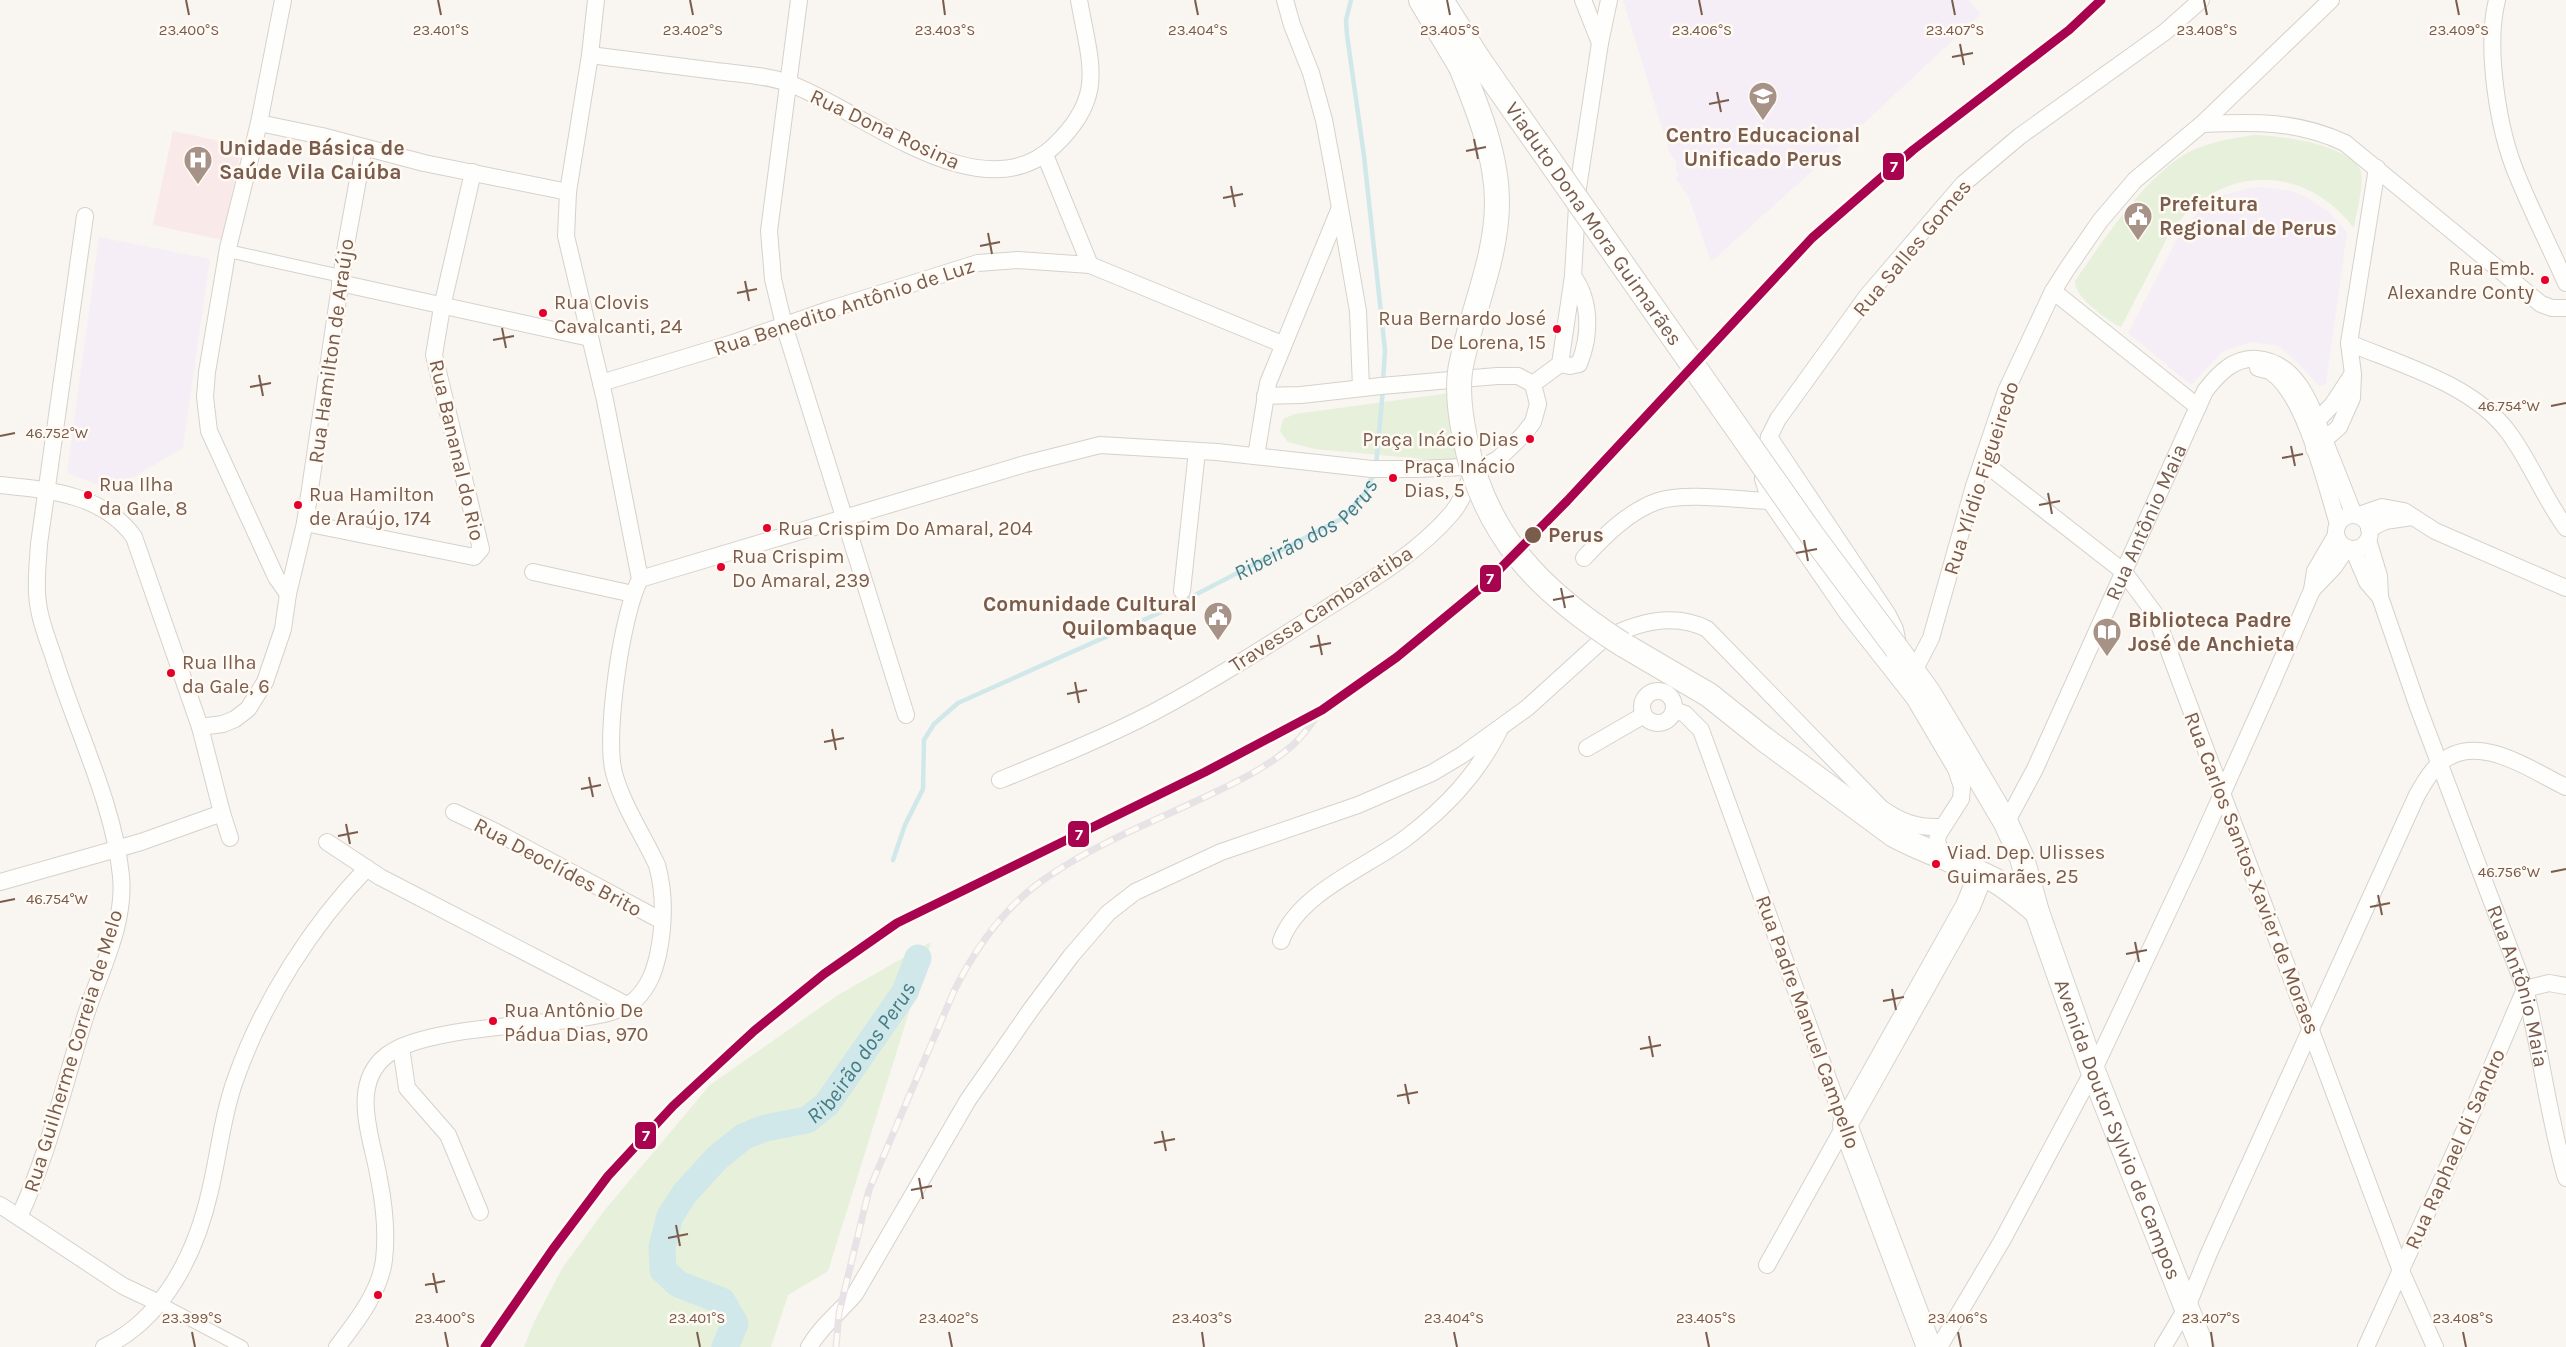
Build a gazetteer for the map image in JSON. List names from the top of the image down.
{
  "streets": {
    "main road": ["Viaduto Dona Mora Guimarães", "Rua Padre Manuel Campello", "Avenida Doutor Sylvio de Campos"],
    "street": [
      "Rua Dona Rosina",
      "Rua Salles Gomes",
      "Rua Benedito Antônio de Luz",
      "Rua Hamilton de Araújo",
      "Rua Bananal do Rio",
      "Rua Ylídio Figueiredo",
      "Rua Antônio Maia",
      "Travessa Cambaratiba",
      "Rua Deoclídes Brito",
      "Rua Carlos Santos Xavier de Moraes",
      "Rua Guilherme Correia de Melo",
      "Rua Raphael di Sandro"
    ]
  },
  "crossings": [
    ["Viaduto Dona Mora Guimarães", "Rua Ylídio Figueiredo"],
    ["Viaduto Dona Mora Guimarães", "Avenida Doutor Sylvio de Campos"],
    ["Rua Salles Gomes", "Avenida Doutor Sylvio de Campos"],
    ["Rua Hamilton de Araújo", "Rua Bananal do Rio"],
    ["Rua Ylídio Figueiredo", "Rua Carlos Santos Xavier de Moraes"],
    ["Rua Ylídio Figueiredo", "Avenida Doutor Sylvio de Campos"],
    ["Rua Antônio Maia", "Rua Carlos Santos Xavier de Moraes"],
    ["Rua Antônio Maia", "Avenida Doutor Sylvio de Campos"],
    ["Rua Antônio Maia", "Rua Raphael di Sandro"],
    ["Rua Carlos Santos Xavier de Moraes", "Rua Raphael di Sandro"]
  ],
  "water": ["Ribeirão dos Perus"],
  "places": {
    "school or university": ["Centro Educacional Unificado Perus"],
    "hospital": ["Unidade Básica de Saúde Vila Caiúba"],
    "public building": ["Prefeitura Regional de Perus", "Comunidade Cultural Quilombaque"],
    "other": [
      "Rua Emb. Alexandre Conty",
      "Rua Clovis Cavalcanti, 24",
      "Rua Bernardo José De Lorena, 15",
      "Praça Inácio Dias",
      "Praça Inácio Dias, 5",
      "Rua Ilha da Gale, 8",
      "Rua Hamilton de Araújo, 174",
      "Rua Crispim Do Amaral, 204",
      "Perus",
      "Rua Crispim Do Amaral, 239",
      "Rua Ilha da Gale, 6",
      "Viad. Dep. Ulisses Guimarães, 25",
      "Rua Antônio De Pádua Dias, 970"
    ],
    "library": ["Biblioteca Padre José de Anchieta"]
  },
  "lines": ["transit line 7"],
  "coordinates": [
    "23.400°S",
    "23.401°S",
    "23.402°S",
    "23.403°S",
    "23.404°S",
    "23.405°S",
    "23.406°S",
    "23.407°S",
    "23.408°S",
    "23.409°S",
    "46.754°W",
    "46.752°W",
    "46.756°W",
    "23.399°S"
  ]
}
